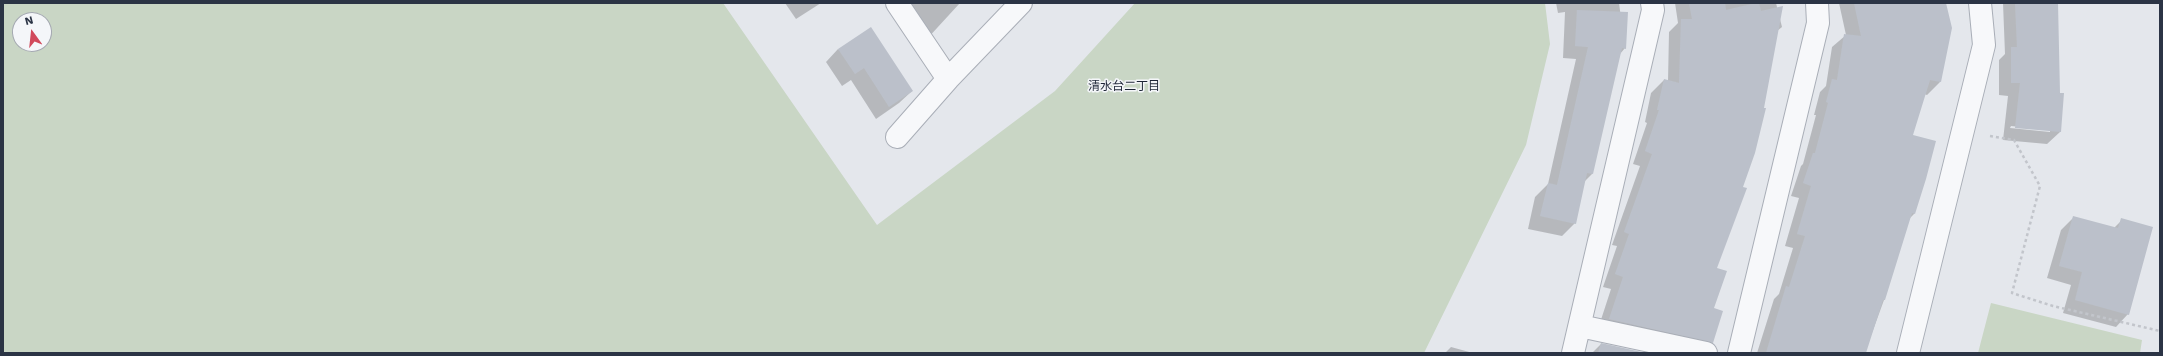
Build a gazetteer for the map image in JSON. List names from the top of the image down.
{
  "districts": ["清水台二丁目"],
  "north": "top"
}
